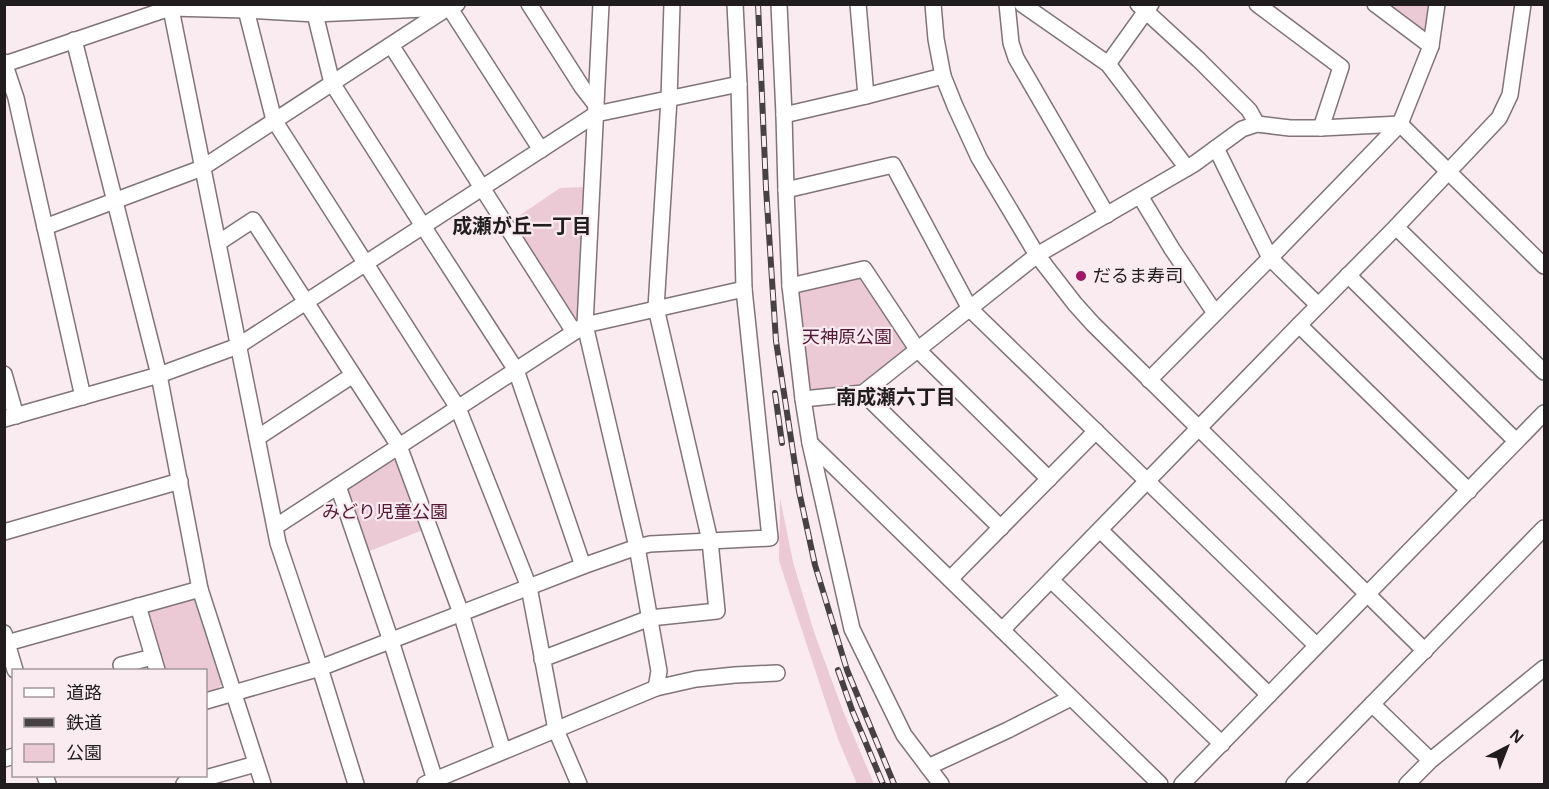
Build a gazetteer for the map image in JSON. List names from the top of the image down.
{
  "districts": ["成瀬が丘一丁目", "南成瀬六丁目"],
  "parks": ["天神原公園", "みどり児童公園"],
  "places": ["だるま寿司"],
  "legend": ["道路", "鉄道", "公園"],
  "north": "top right"
}
